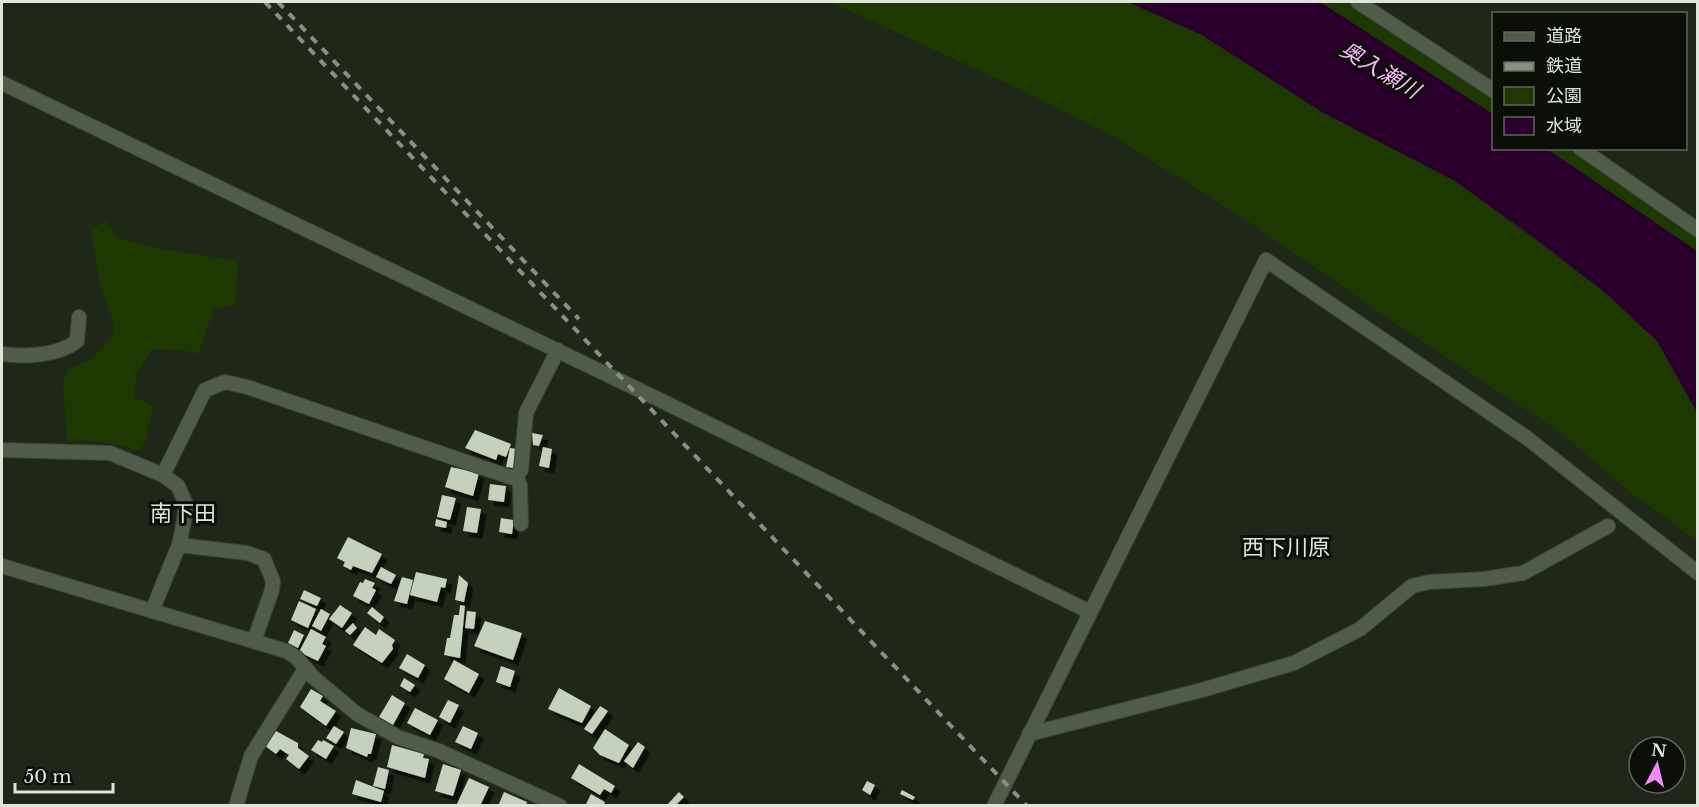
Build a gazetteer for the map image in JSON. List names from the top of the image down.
{
  "districts": ["南下田", "西下川原"],
  "water": ["奥入瀬川"],
  "legend": [
    "道路",
    "鉄道",
    "公園",
    "水域"
  ],
  "scale_bar": "50 m",
  "north": "top"
}
